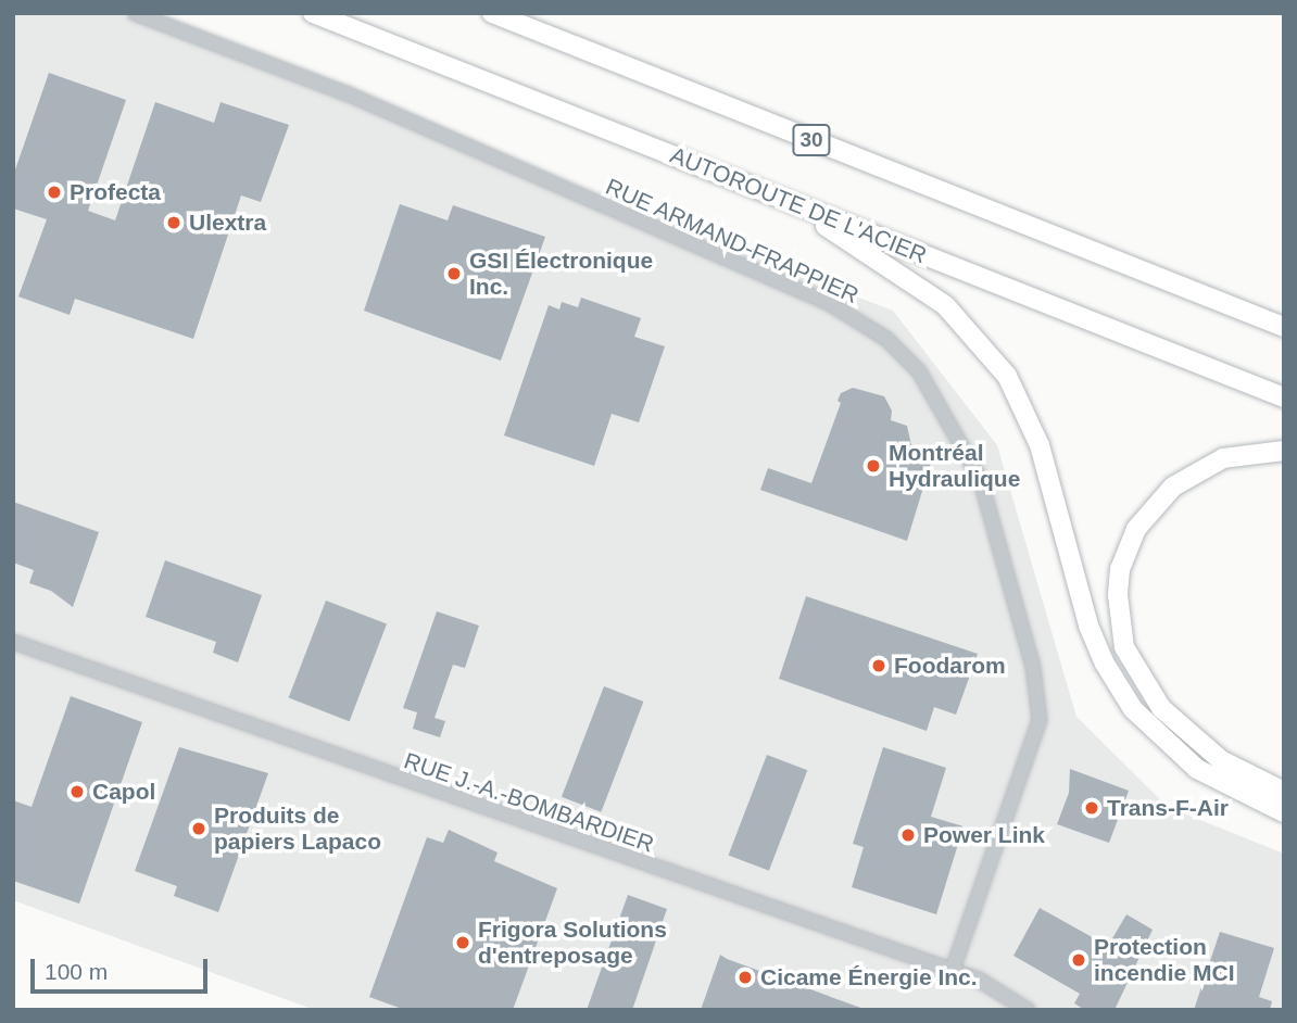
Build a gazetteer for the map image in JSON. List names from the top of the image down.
{
  "streets": {
    "highway": ["30", "AUTOROUTE DE L'ACIER"],
    "street": ["RUE ARMAND-FRAPPIER", "RUE J.-A.-BOMBARDIER"]
  },
  "crossings": [
    ["RUE ARMAND-FRAPPIER", "RUE J.-A.-BOMBARDIER"]
  ],
  "places": [
    "Profecta",
    "Ulextra",
    "GSI Électronique Inc.",
    "Montréal Hydraulique",
    "Foodarom",
    "Capol",
    "Trans-F-Air",
    "Produits de papiers Lapaco",
    "Power Link",
    "Frigora Solutions d'entreposage",
    "Protection incendie MCI",
    "Cicame Énergie Inc."
  ],
  "scale_bar": "100 m"
}
